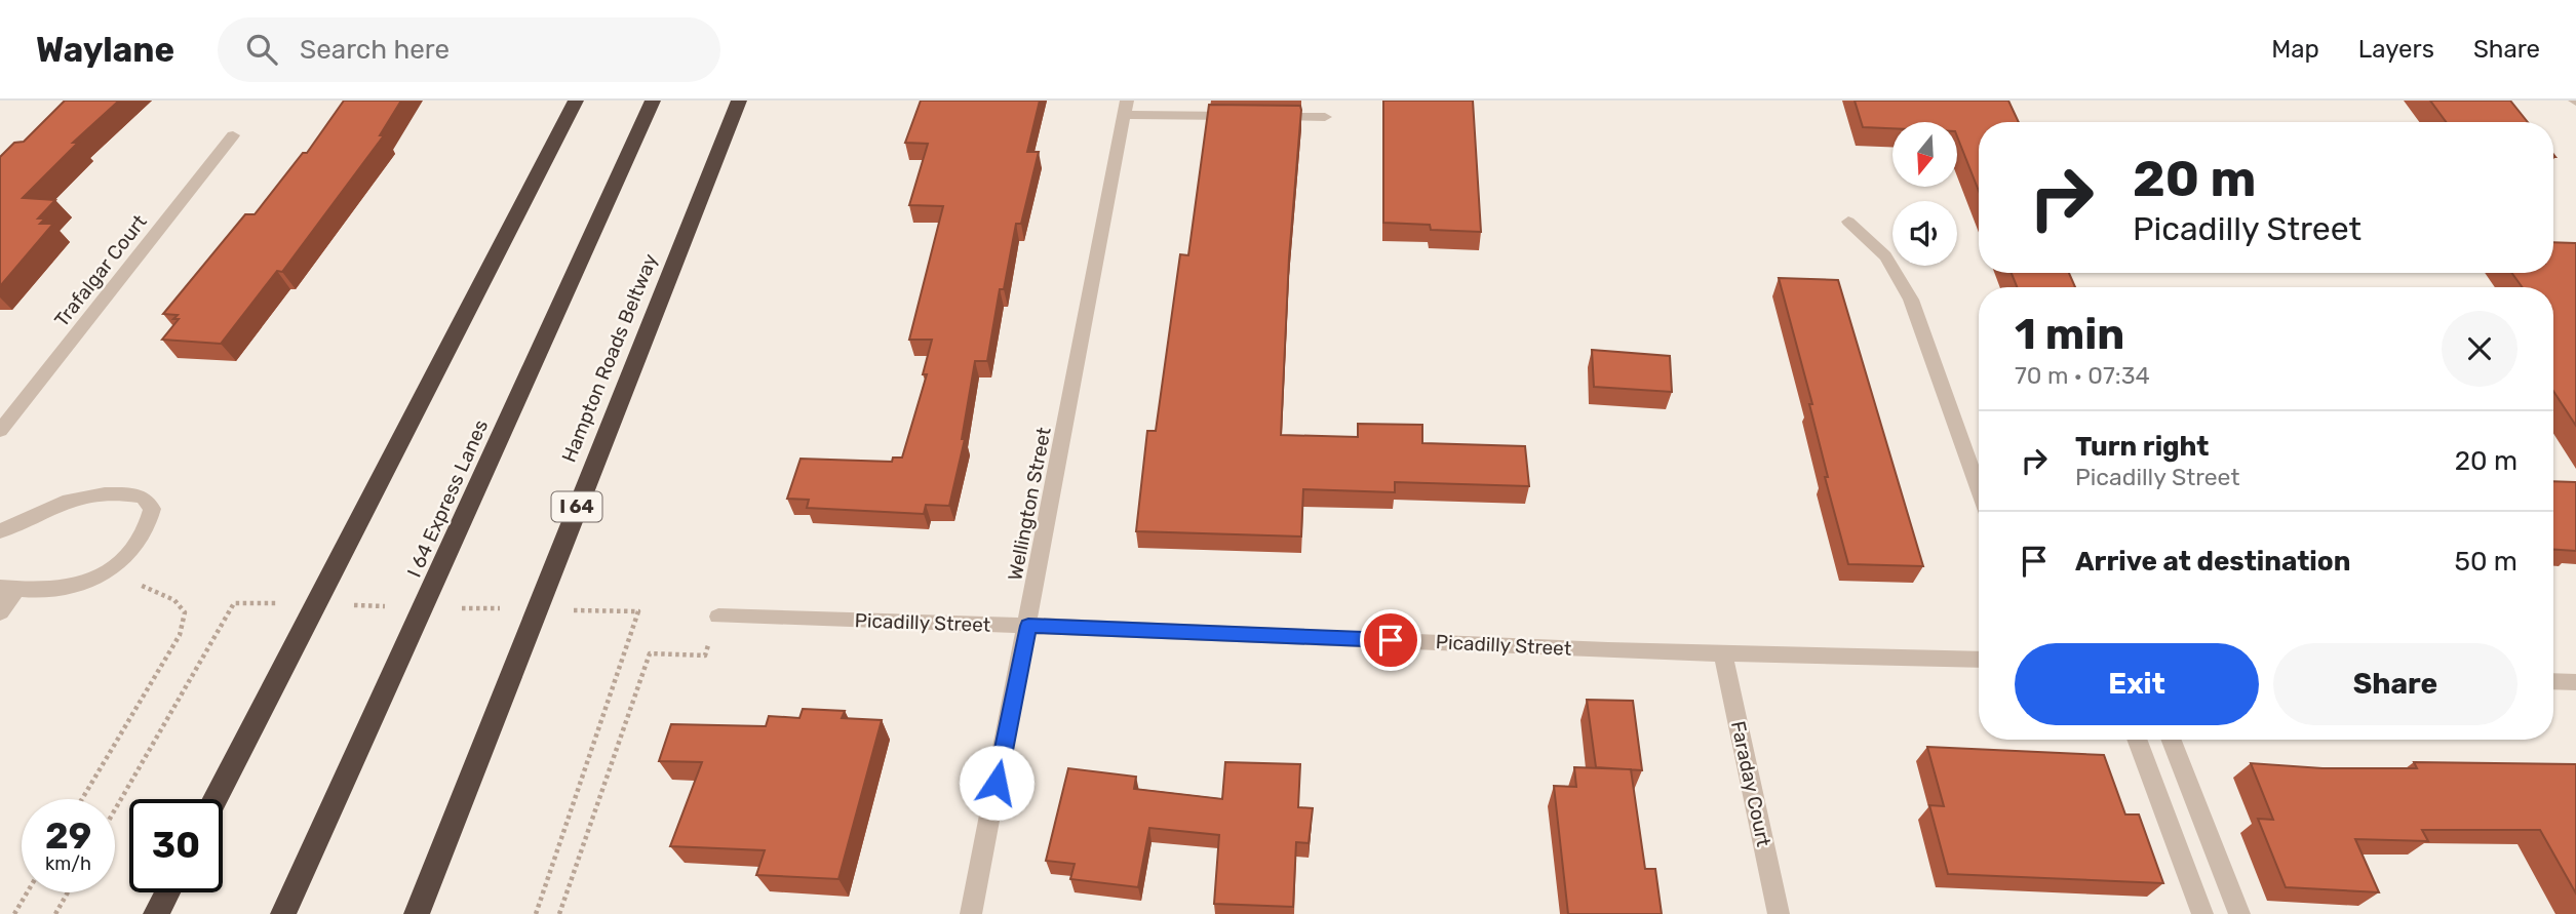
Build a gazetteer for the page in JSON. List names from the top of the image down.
{
  "streets": {
    "highway": ["Hampton Roads Beltway", "I 64 Express Lanes", "I 64"],
    "street": [
      "Trafalgar Court",
      "Wellington Street",
      "Picadilly Street",
      "Faraday Court"
    ]
  },
  "crossings": [
    ["Wellington Street", "Picadilly Street"],
    ["Picadilly Street", "Faraday Court"]
  ],
  "north": "bottom",
  "page": {
    "header": "Waylane",
    "search": "Search here",
    "nav": ["Map", "Layers", "Share"],
    "turn": ["20 m", "Picadilly Street"],
    "heading": ["1 min", "70 m · 07:34"],
    "list": [
      {
        "name": "Turn right",
        "note": "Picadilly Street",
        "value": "20 m"
      },
      {
        "name": "Arrive at destination",
        "value": "50 m"
      }
    ],
    "buttons": ["Exit", "Share"],
    "speed": "29 km/h",
    "limit": "30"
  }
}
